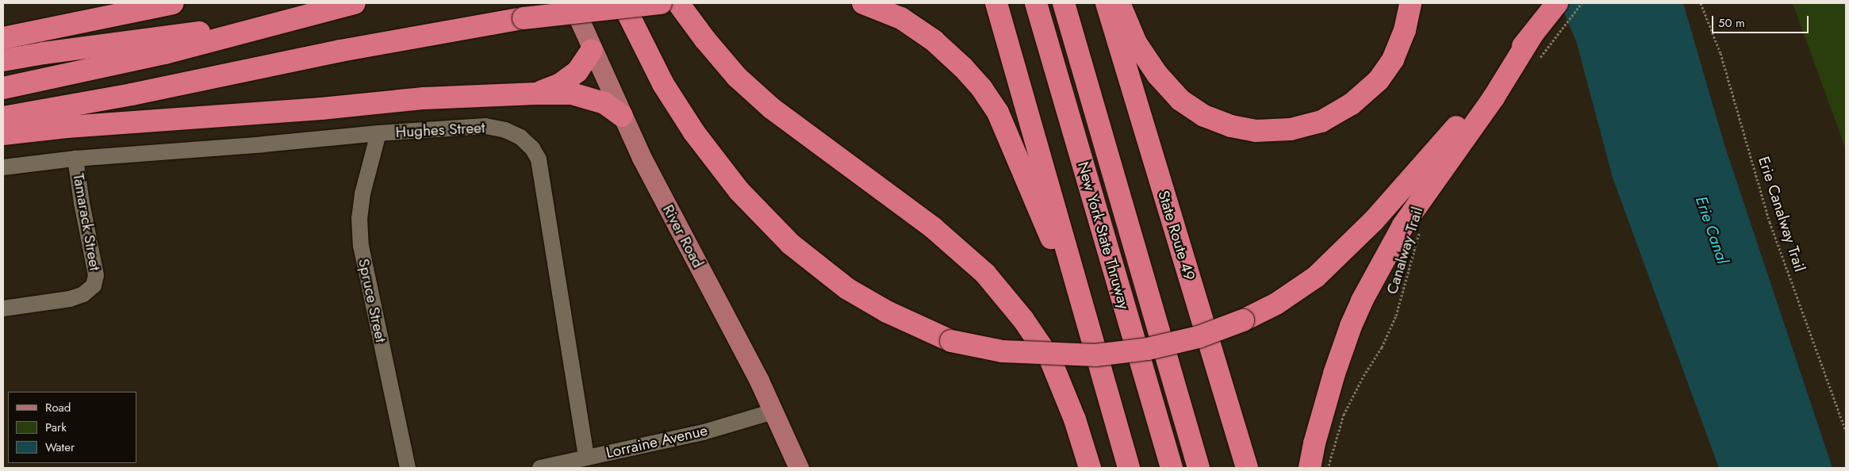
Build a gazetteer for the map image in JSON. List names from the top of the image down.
{
  "streets": {
    "highway": ["New York State Thruway", "State Route 49"],
    "main road": ["River Road"],
    "street": [
      "Hughes Street",
      "Tamarack Street",
      "Spruce Street",
      "Lorraine Avenue"
    ],
    "path": ["Erie Canalway Trail", "Canalway Trail"]
  },
  "crossings": [
    ["Hughes Street", "Tamarack Street"],
    ["Hughes Street", "Spruce Street"],
    ["Hughes Street", "Lorraine Avenue"],
    ["River Road", "Lorraine Avenue"]
  ],
  "water": ["Erie Canal"],
  "legend": ["Road", "Park", "Water"],
  "scale_bar": "50 m"
}
